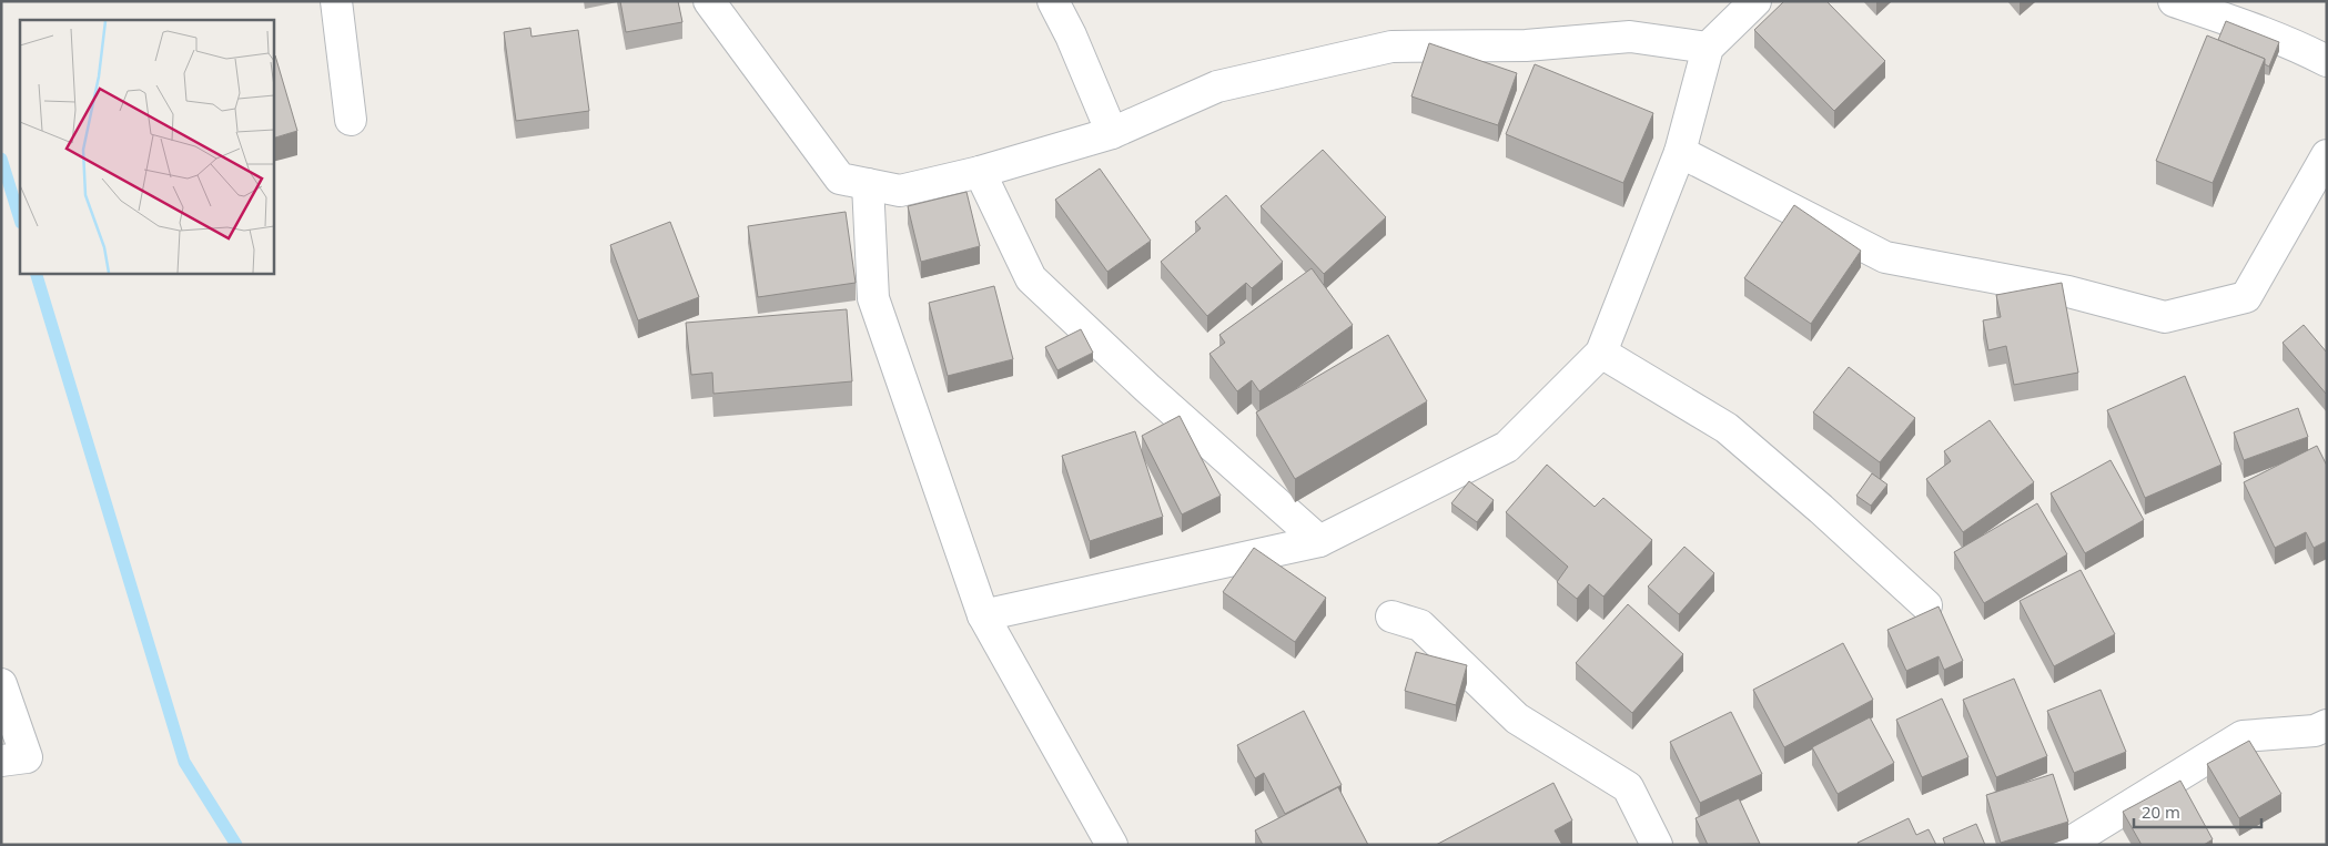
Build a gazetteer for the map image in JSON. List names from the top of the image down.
{
  "scale_bar": "20 m"
}
